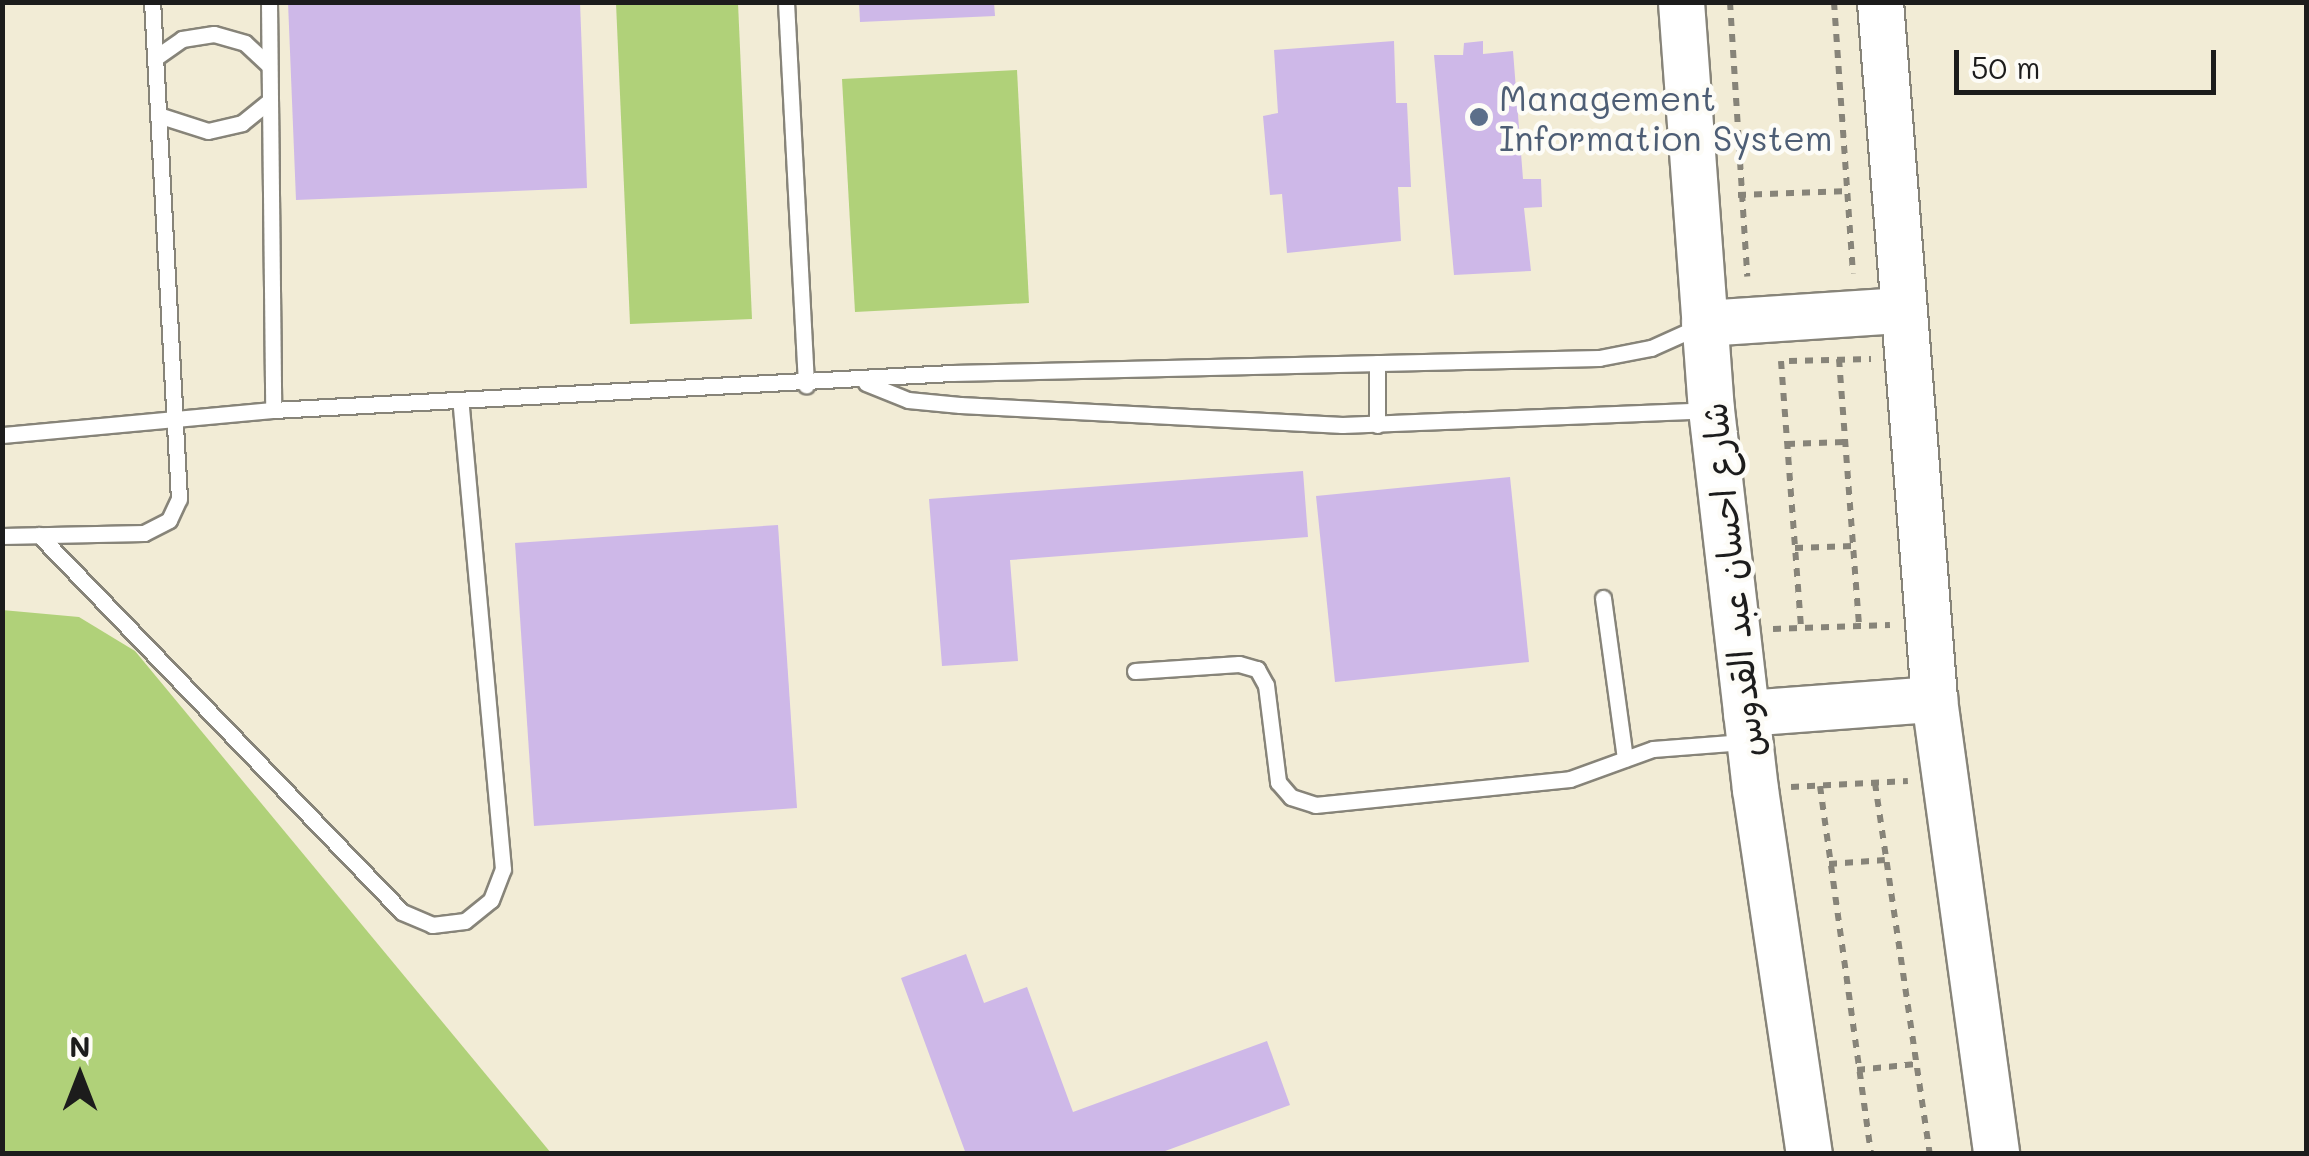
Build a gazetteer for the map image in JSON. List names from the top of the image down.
{
  "streets": {
    "street": ["شارع احسان عبد القدوس"]
  },
  "places": ["Management Information System"],
  "scale_bar": "50 m",
  "north": "top"
}
